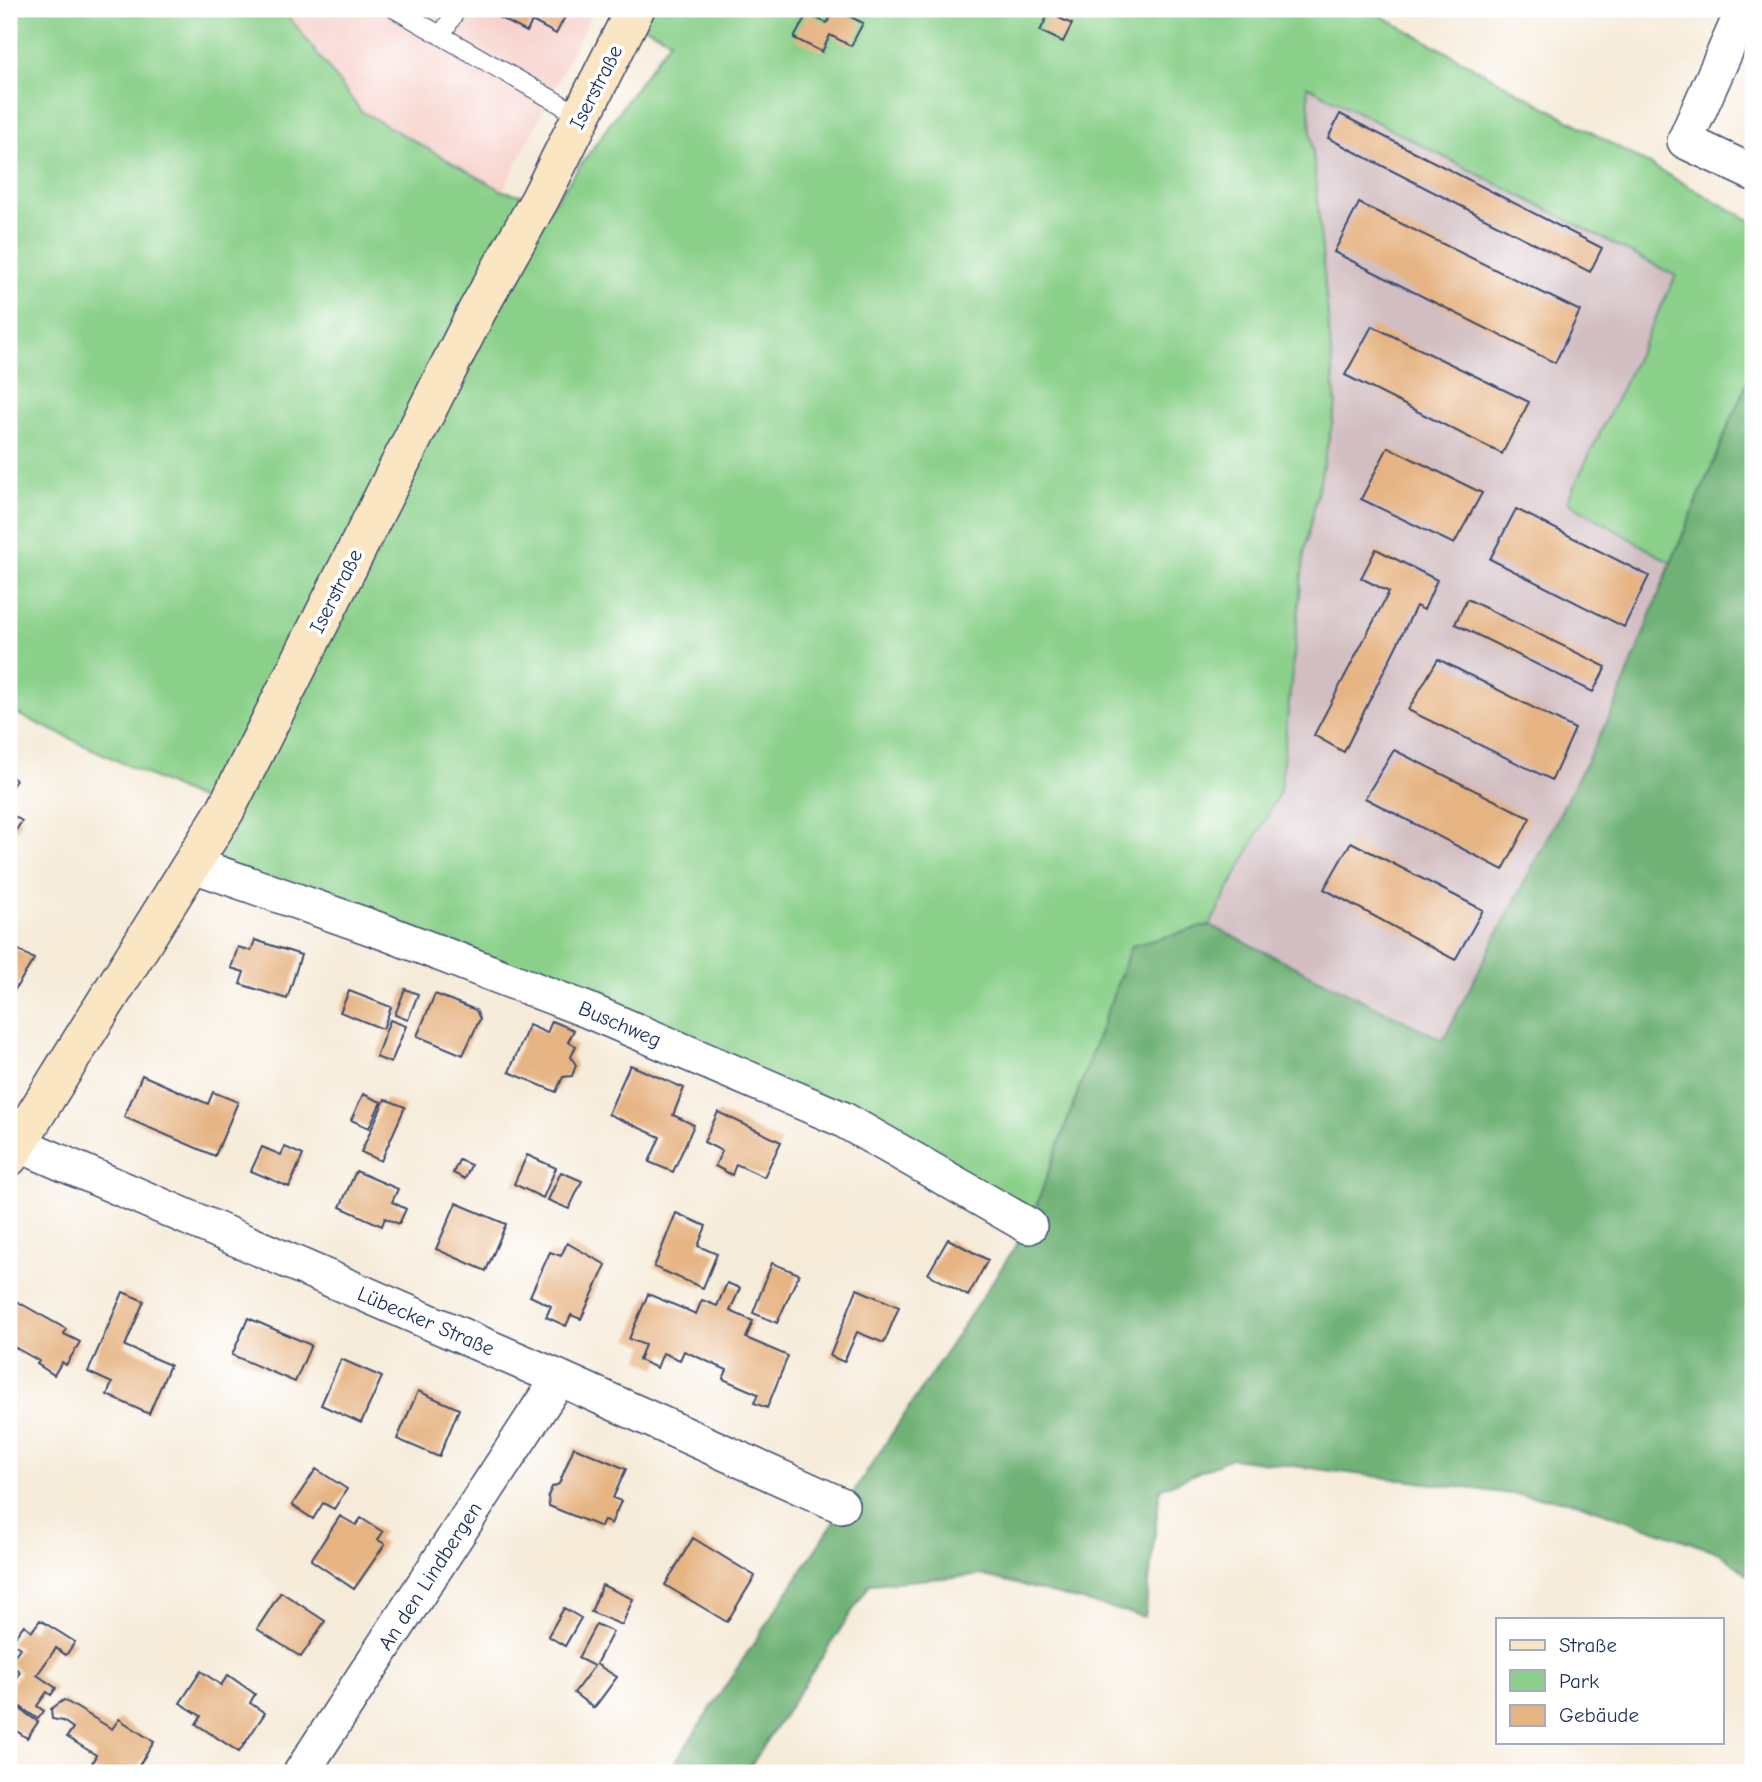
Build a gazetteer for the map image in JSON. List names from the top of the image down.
{
  "streets": {
    "street": [
      "Iserstraße",
      "Buschweg",
      "Lübecker Straße",
      "An den Lindbergen"
    ]
  },
  "crossings": [
    ["Iserstraße", "Buschweg"],
    ["Iserstraße", "Lübecker Straße"],
    ["Lübecker Straße", "An den Lindbergen"]
  ],
  "legend": ["Straße", "Park", "Gebäude"]
}
